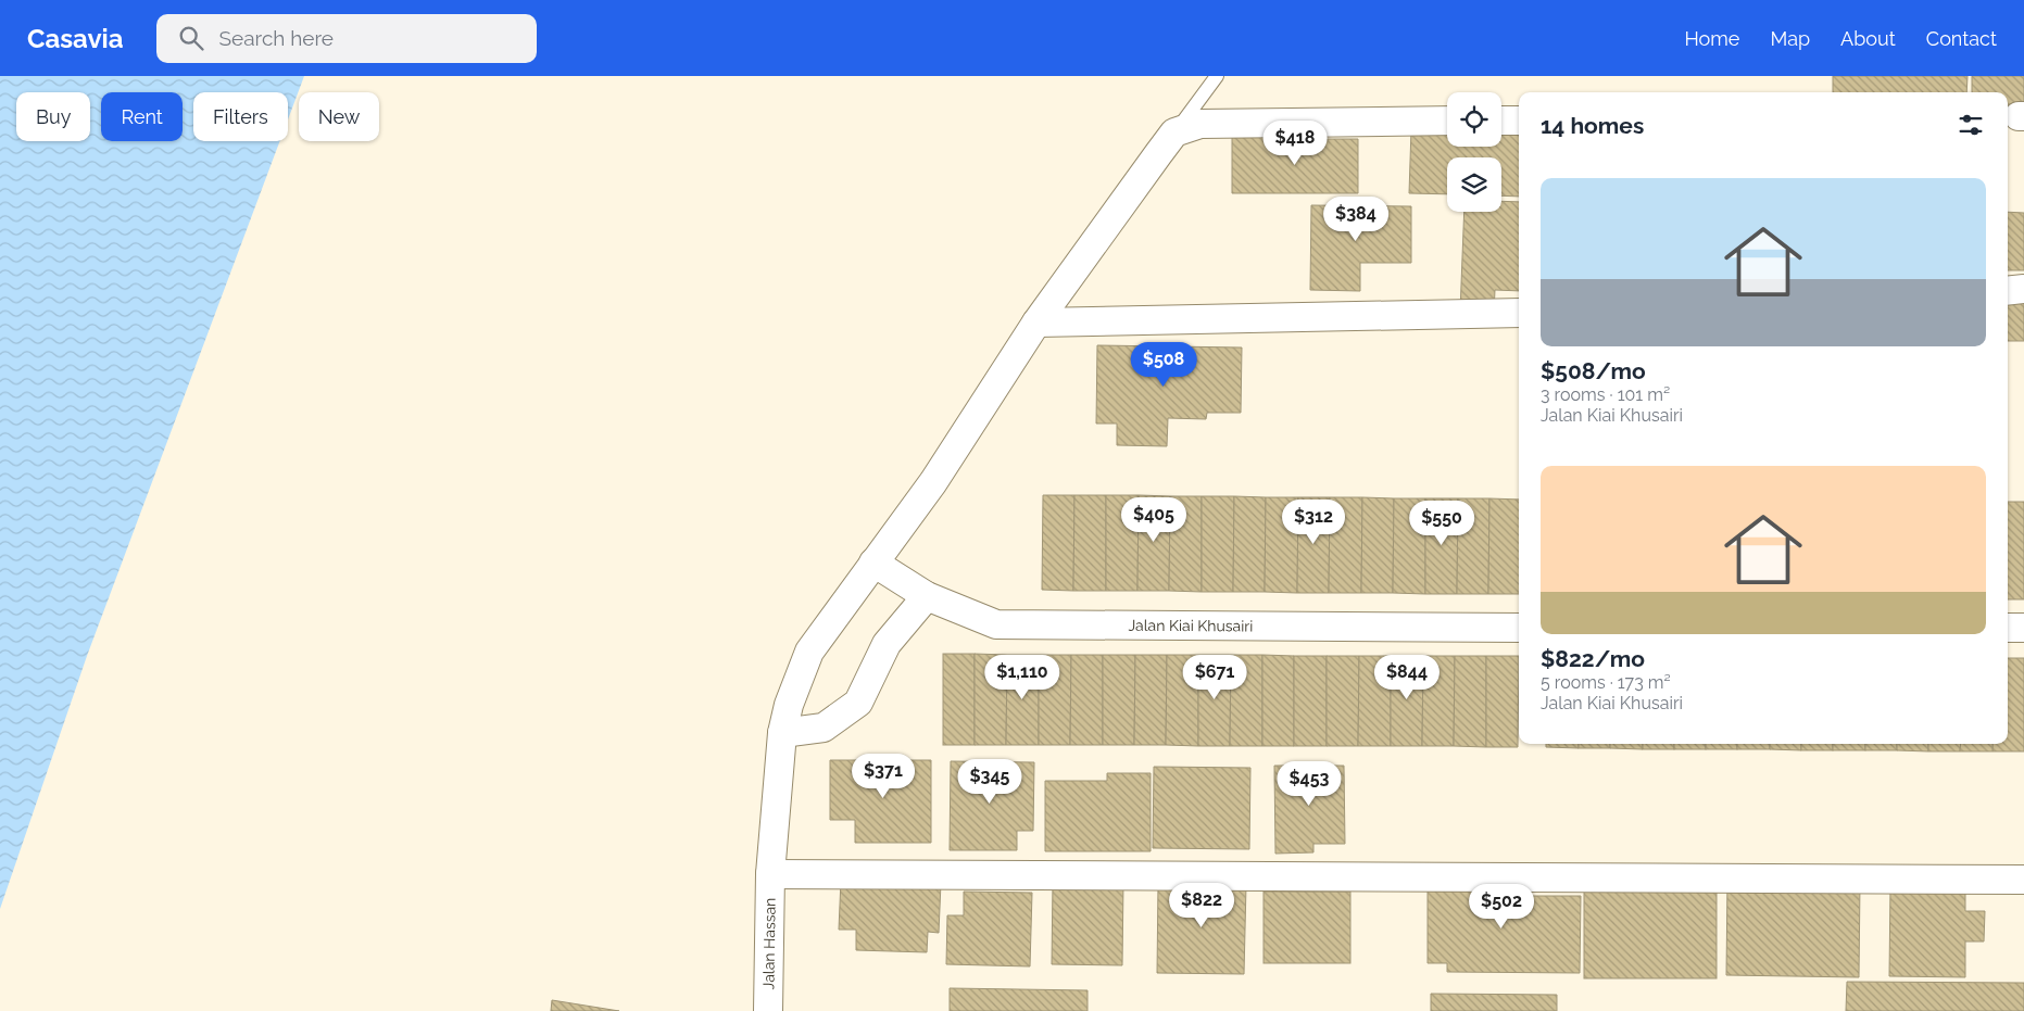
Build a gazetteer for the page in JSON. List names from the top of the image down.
{
  "streets": {
    "street": ["Jalan Kiai Khusairi", "Jalan Hassan"]
  },
  "crossings": [
    ["Jalan Kiai Khusairi", "Jalan Hassan"]
  ],
  "page": {
    "header": "Casavia",
    "search": "Search here",
    "nav": [
      "Home",
      "Map",
      "About",
      "Contact"
    ],
    "chip": [
      "Buy",
      "Rent",
      "Filters",
      "New"
    ],
    "heading": "14 homes",
    "price": [
      "$418",
      "$384",
      "$508",
      "$405",
      "$312",
      "$550",
      "$1,110",
      "$671",
      "$844",
      "$371",
      "$345",
      "$453",
      "$822",
      "$502"
    ],
    "list": [
      {
        "name": "$508/mo",
        "note": "3 rooms · 101 m² · Jalan Kiai Khusairi"
      },
      {
        "name": "$822/mo",
        "note": "5 rooms · 173 m² · Jalan Kiai Khusairi"
      }
    ]
  }
}
